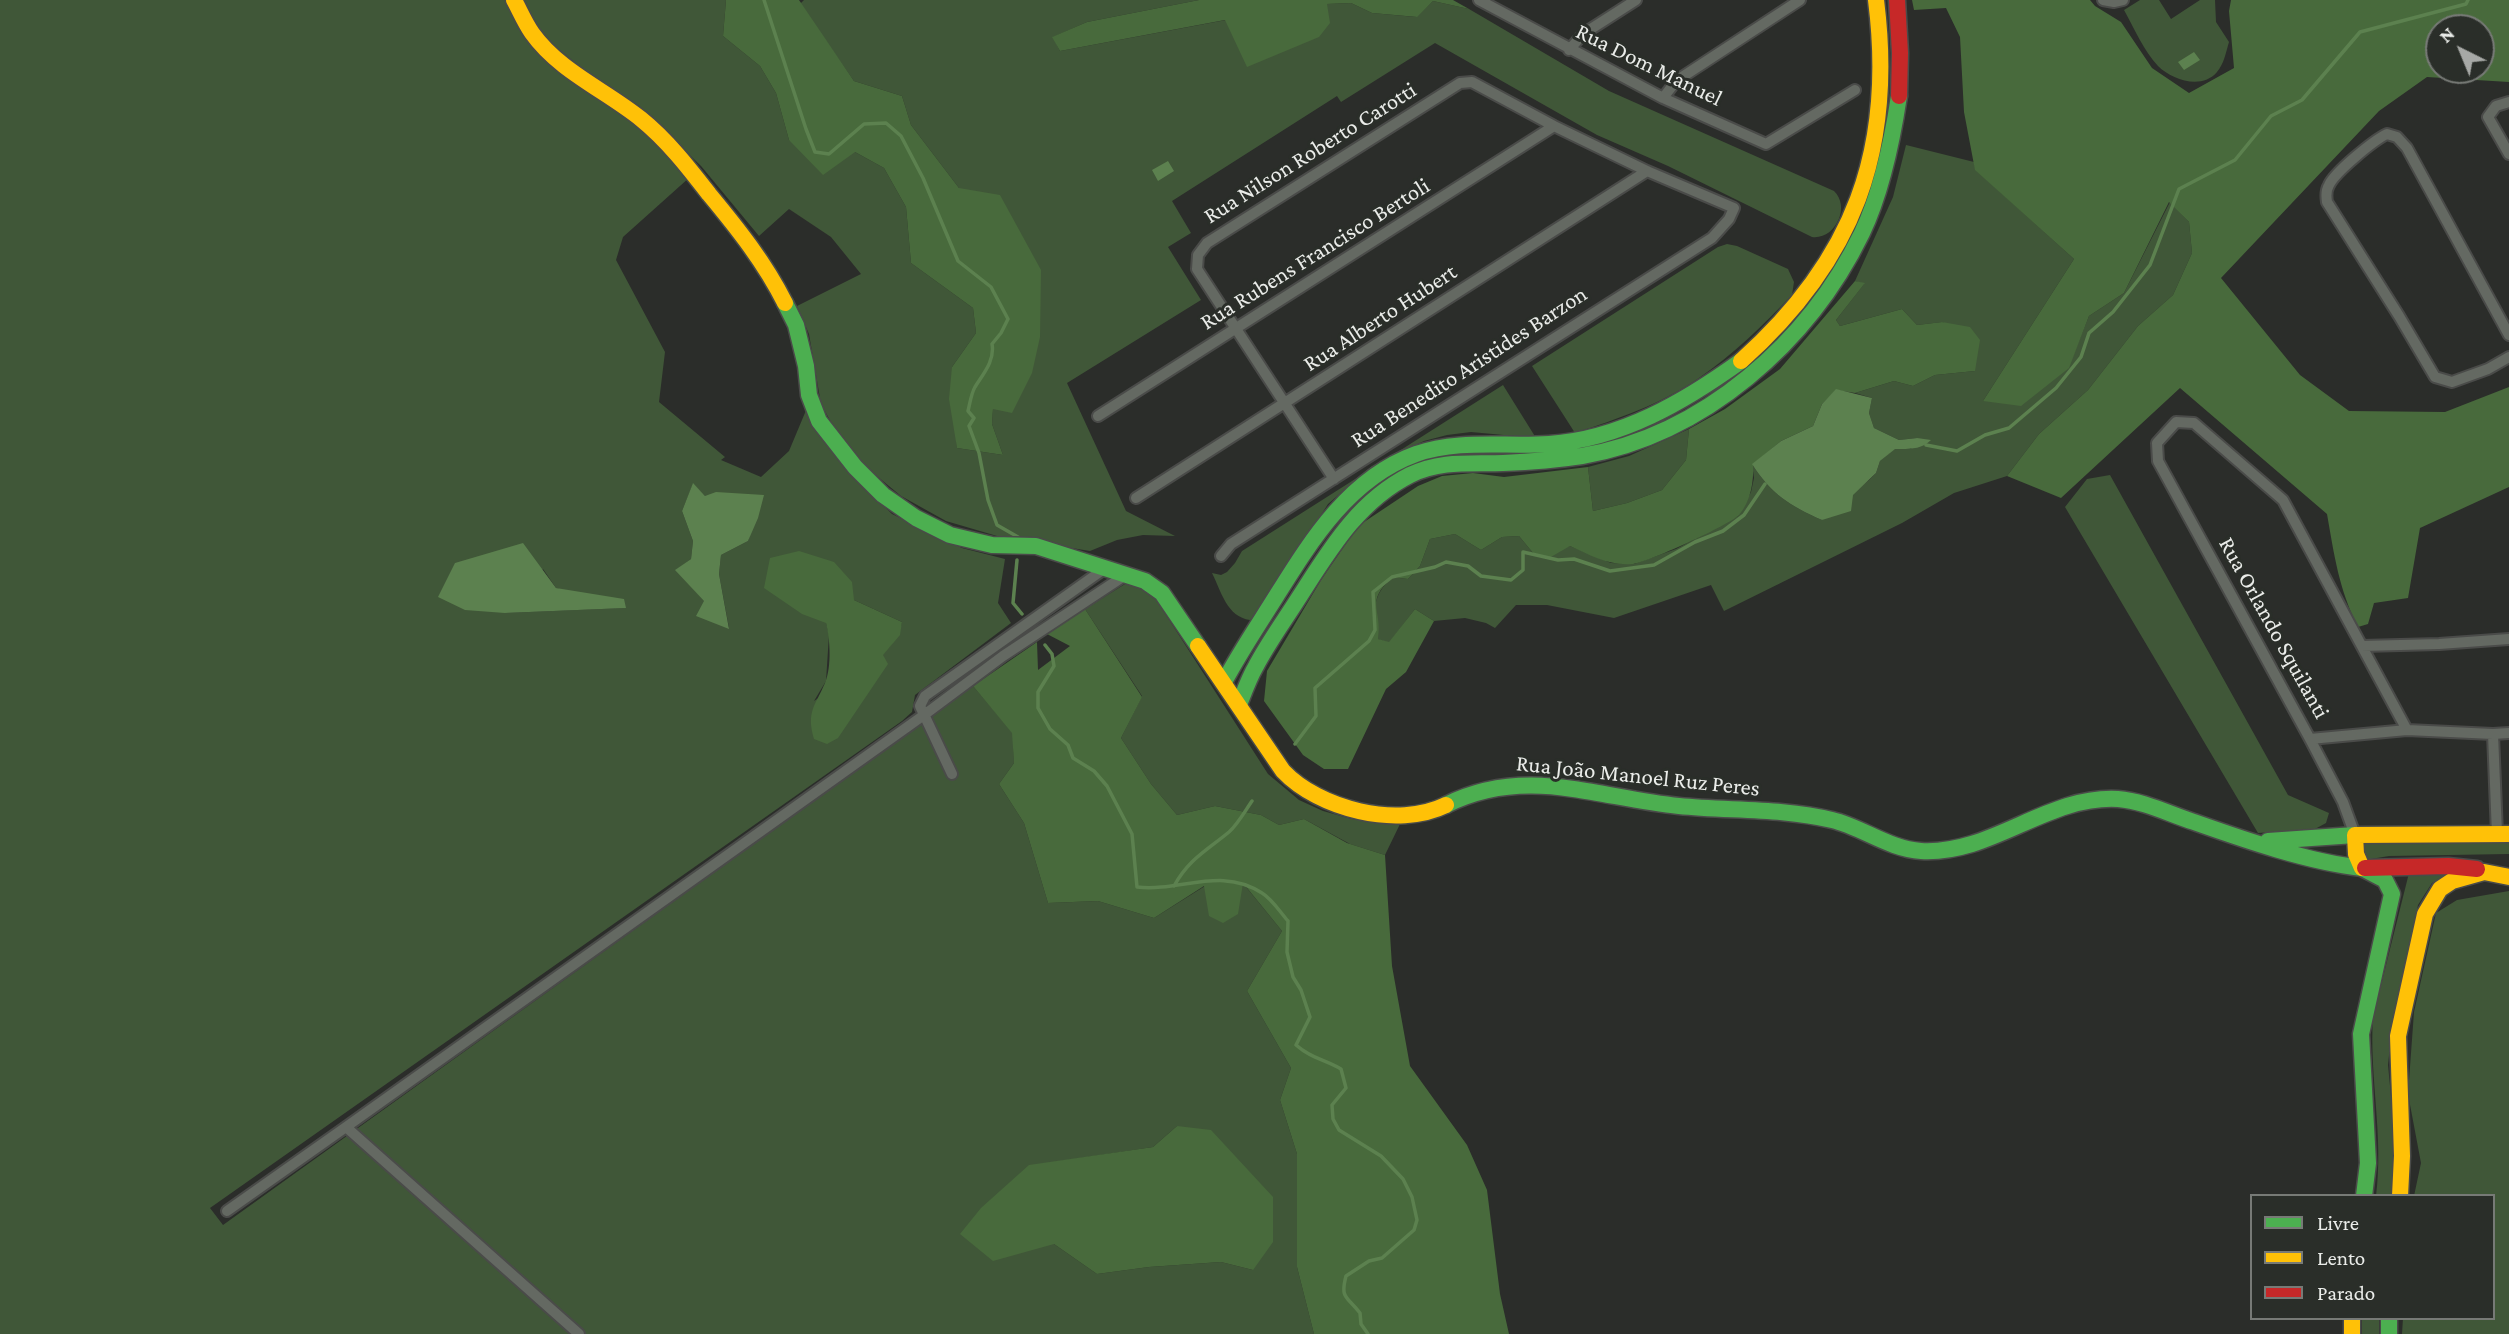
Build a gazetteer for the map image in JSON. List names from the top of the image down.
{
  "streets": {
    "main road": ["Rua João Manoel Ruz Peres"],
    "street": [
      "Rua Dom Manuel",
      "Rua Nilson Roberto Carotti",
      "Rua Rubens Francisco Bertoli",
      "Rua Alberto Hubert",
      "Rua Benedito Aristides Barzon",
      "Rua Orlando Squilanti"
    ]
  },
  "crossings": [
    ["Rua Nilson Roberto Carotti", "Rua Rubens Francisco Bertoli"],
    ["Rua Alberto Hubert", "Rua Benedito Aristides Barzon"],
    ["Rua Orlando Squilanti", "Rua João Manoel Ruz Peres"]
  ],
  "legend": ["Livre", "Lento", "Parado"],
  "north": "top left"
}
